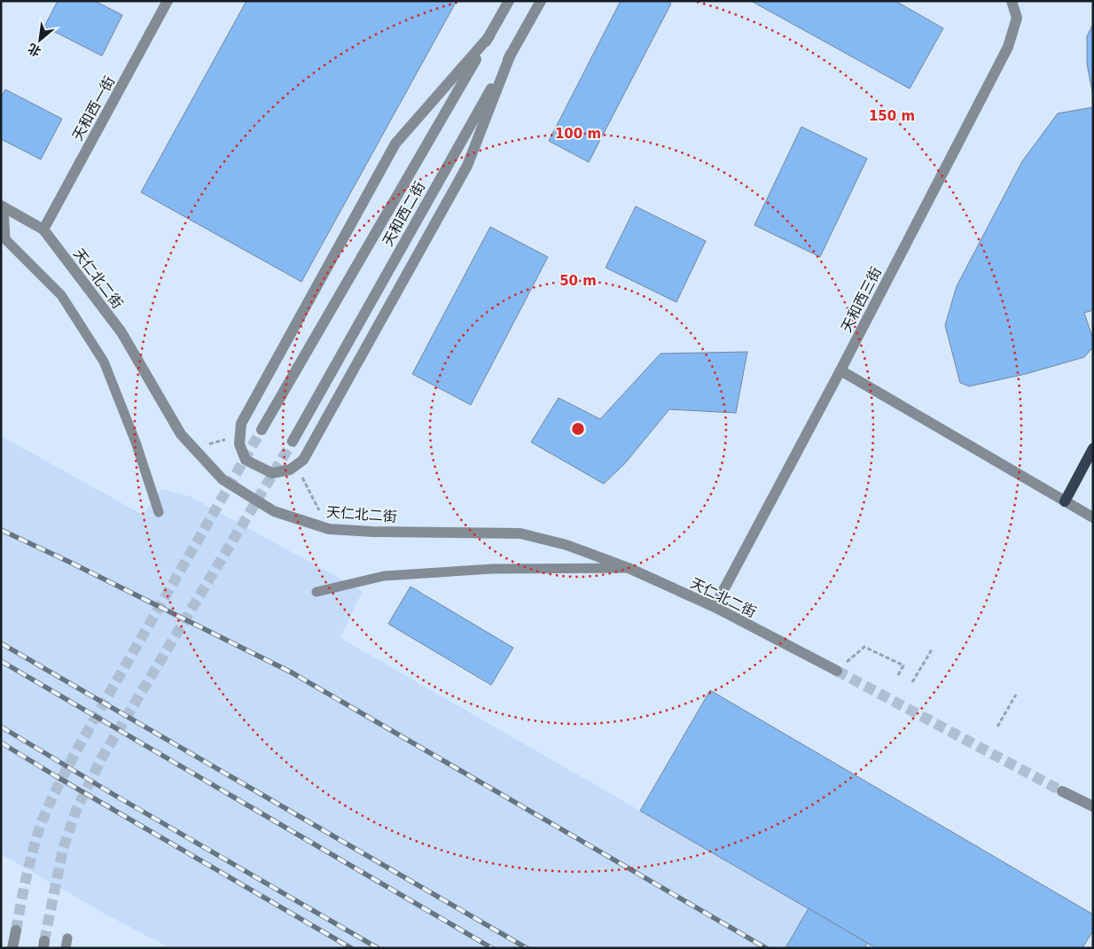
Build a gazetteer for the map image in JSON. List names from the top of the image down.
{
  "streets": {
    "street": [
      "天和西一街",
      "天和西二街",
      "天仁北二街",
      "天和西三街"
    ]
  },
  "crossings": [
    ["天和西一街", "天仁北二街"],
    ["天仁北二街", "天和西三街"]
  ],
  "north": "bottom left",
  "rings": ["150 m", "100 m", "50 m"]
}
